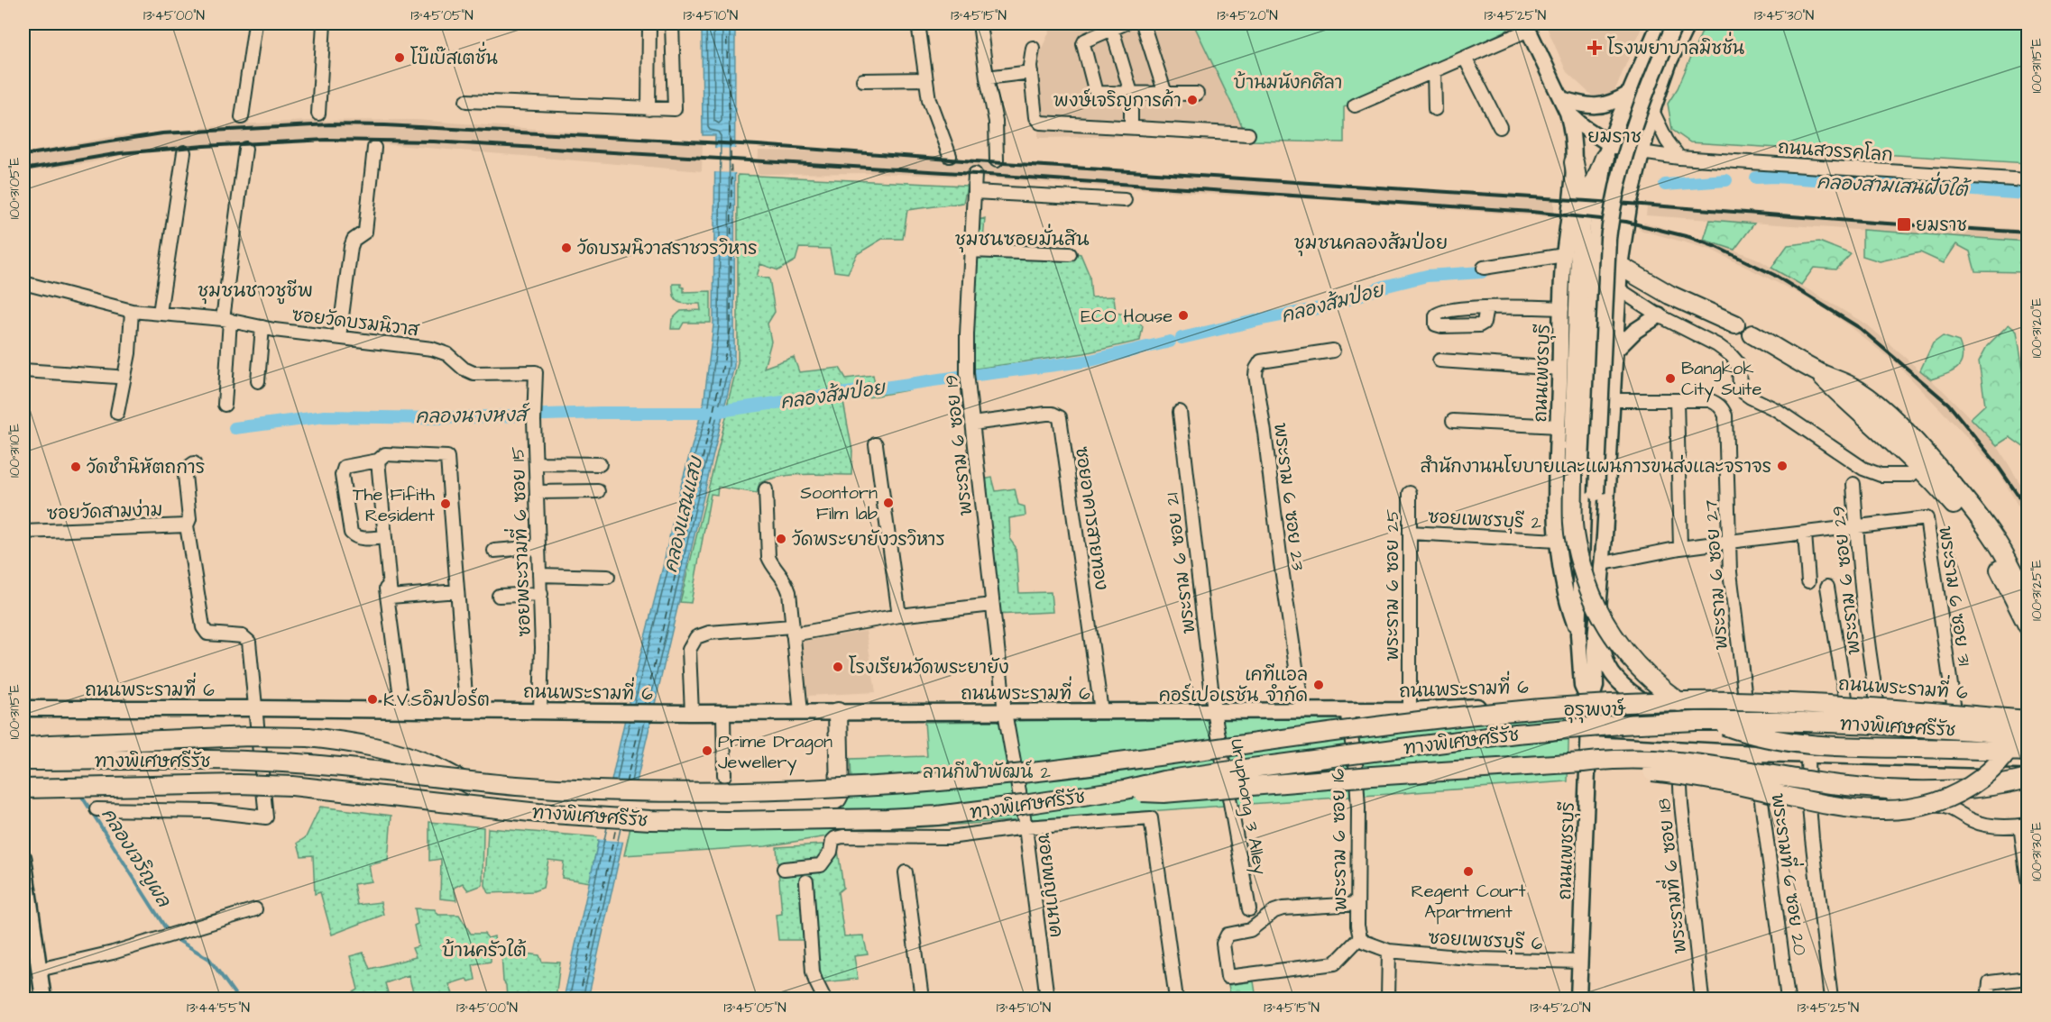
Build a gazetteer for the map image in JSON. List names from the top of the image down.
{
  "streets": {
    "highway": ["ทางพิเศษศรีรัช"],
    "main road": ["ถนนเพชรบุรี", "ถนนพระรามที่ 6"],
    "street": [
      "ถนนสวรรคโลก",
      "ซอยวัดบรมนิวาส",
      "พระราม 6 ซอย 19",
      "พระราม 6 ซอย 23",
      "ซอยวัดสามง่าม",
      "ซอยอาคารสายทอง",
      "ซอยเพชรบุรี 2",
      "ซอยพระรามที่ 6 ซอย 15",
      "พระราม 6 ซอย 21",
      "พระราม 6 ซอย 27",
      "พระราม 6 ซอย 29",
      "พระราม 6 ซอย 25",
      "พระราม 6 ซอย 31",
      "Uruphong 3 Alley",
      "พระราม 6 ซอย 16",
      "พระรามที่ 6 ซอย 20",
      "พระรามที่ 6 ซอย 18",
      "ซอยพญานาค",
      "ซอยเพชรบุรี 6"
    ]
  },
  "crossings": [
    ["ถนนสวรรคโลก", "ถนนเพชรบุรี"],
    ["ซอยวัดบรมนิวาส", "ซอยพระรามที่ 6 ซอย 15"],
    ["ถนนเพชรบุรี", "ซอยเพชรบุรี 2"],
    ["ถนนเพชรบุรี", "ถนนพระรามที่ 6"],
    ["ถนนเพชรบุรี", "ซอยเพชรบุรี 6"],
    ["พระราม 6 ซอย 19", "ซอยอาคารสายทอง"],
    ["พระราม 6 ซอย 19", "ถนนพระรามที่ 6"],
    ["พระราม 6 ซอย 19", "ซอยพญานาค"],
    ["พระราม 6 ซอย 23", "ถนนพระรามที่ 6"],
    ["ซอยอาคารสายทอง", "ถนนพระรามที่ 6"],
    ["ซอยเพชรบุรี 2", "พระราม 6 ซอย 25"],
    ["ซอยพระรามที่ 6 ซอย 15", "ถนนพระรามที่ 6"],
    ["พระราม 6 ซอย 21", "ถนนพระรามที่ 6"],
    ["พระราม 6 ซอย 21", "Uruphong 3 Alley"],
    ["พระราม 6 ซอย 27", "ถนนพระรามที่ 6"],
    ["พระราม 6 ซอย 29", "พระราม 6 ซอย 31"],
    ["พระราม 6 ซอย 29", "ถนนพระรามที่ 6"],
    ["พระราม 6 ซอย 25", "ถนนพระรามที่ 6"],
    ["พระราม 6 ซอย 31", "ถนนพระรามที่ 6"],
    ["ถนนพระรามที่ 6", "Uruphong 3 Alley"],
    ["ถนนพระรามที่ 6", "พระราม 6 ซอย 16"],
    ["ถนนพระรามที่ 6", "ซอยพญานาค"]
  ],
  "districts": [
    "ยมราช",
    "ชุมชนซอยมั่นสิน",
    "ชุมชนคลองส้มป่อย",
    "ชุมชนชาวชูชีพ",
    "อุรุพงษ์",
    "บ้านครัวใต้"
  ],
  "water": [
    "คลองสามเสนฝั่งใต้",
    "คลองส้มป่อย",
    "คลองนางหงส์",
    "คลองแสนแสบ",
    "คลองเจริญผล"
  ],
  "parks": ["บ้านมนังคศิลา", "ลานกีฬาพัฒน์ 2"],
  "places": {
    "health": ["โรงพยาบาลมิชชั่น"],
    "other": [
      "โบ๊เบ๊สเตชั่น",
      "พงษ์เจริญการค้า",
      "วัดบรมนิวาสราชวรวิหาร",
      "ECO House",
      "Bangkok City Suite",
      "สำนักงานนโยบายและแผนการขนส่งและจราจร",
      "วัดชำนิหัตถการ",
      "Soontorn Film lab",
      "The Fifith Resident",
      "วัดพระยายังวรวิหาร",
      "โรงเรียนวัดพระยายัง",
      "เคทีแอล คอร์เปอเรชัน จำกัด",
      "K.V.Sอิมปอร์ต",
      "Prime Dragon Jewellery",
      "Regent Court Apartment"
    ],
    "transit": ["ยมราช"]
  },
  "coordinates": [
    "13°45'00\"N",
    "13°45'05\"N",
    "13°45'10\"N",
    "13°45'15\"N",
    "13°45'20\"N",
    "13°45'25\"N",
    "13°45'30\"N",
    "100°31'15\"E",
    "100°31'05\"E",
    "100°31'20\"E",
    "100°31'10\"E",
    "100°31'25\"E",
    "100°31'30\"E",
    "13°44'55\"N"
  ]
}
